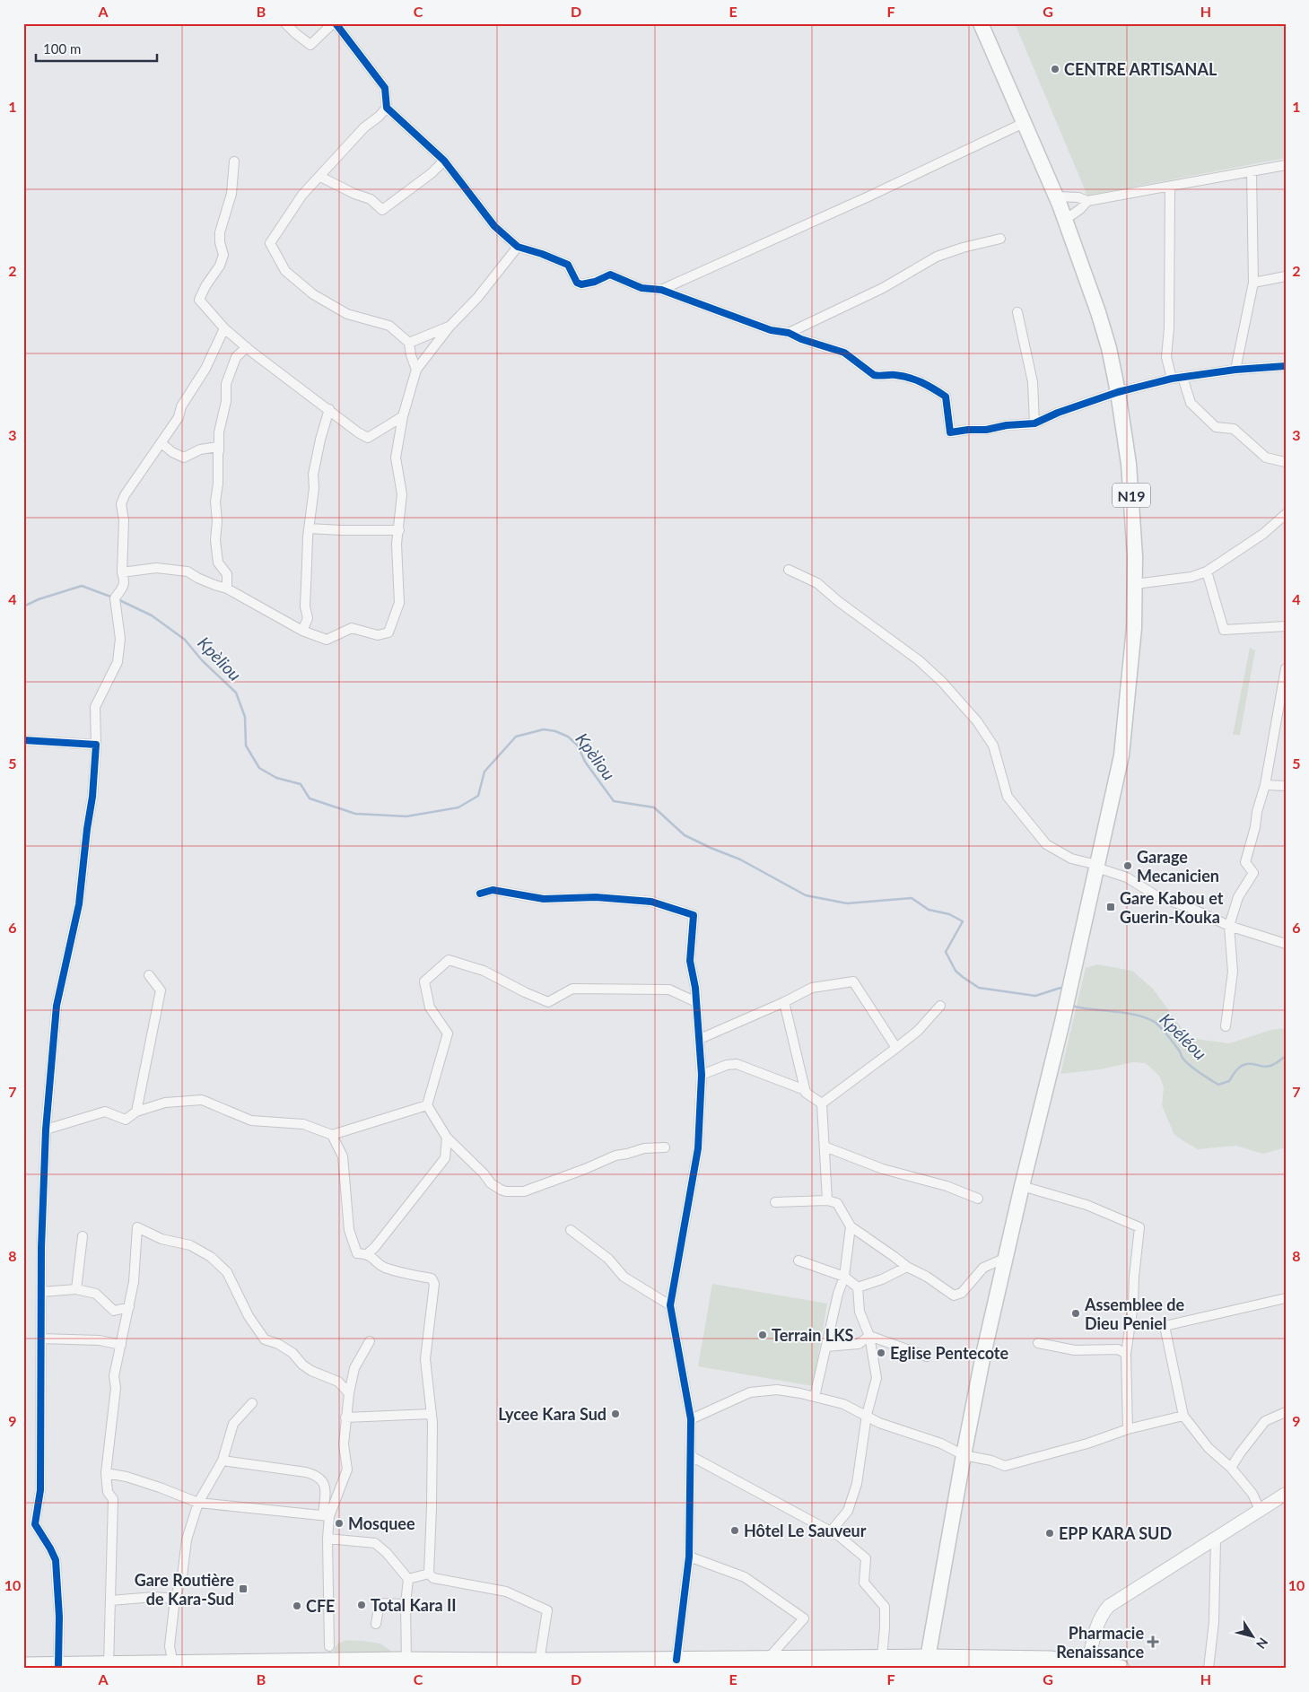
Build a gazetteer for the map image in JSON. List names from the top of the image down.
{
  "streets": {
    "main road": ["N19"]
  },
  "water": ["Kpèliou", "Kpéléou"],
  "places": {
    "other": [
      "CENTRE ARTISANAL",
      "Garage Mecanicien",
      "Assemblee de Dieu Peniel",
      "Terrain LKS",
      "Eglise Pentecote",
      "Lycee Kara Sud",
      "Mosquee",
      "Hôtel Le Sauveur",
      "EPP KARA SUD",
      "Total Kara II",
      "CFE"
    ],
    "transit": ["Gare Kabou et Guerin-Kouka", "Gare Routière de Kara-Sud"],
    "health": ["Pharmacie Renaissance"]
  },
  "scale_bar": "100 m",
  "north": "bottom right",
  "grid": {
    "columns": [
      "A",
      "B",
      "C",
      "D",
      "E",
      "F",
      "G",
      "H"
    ],
    "rows": [
      "1",
      "2",
      "3",
      "4",
      "5",
      "6",
      "7",
      "8",
      "9",
      "10"
    ]
  }
}
